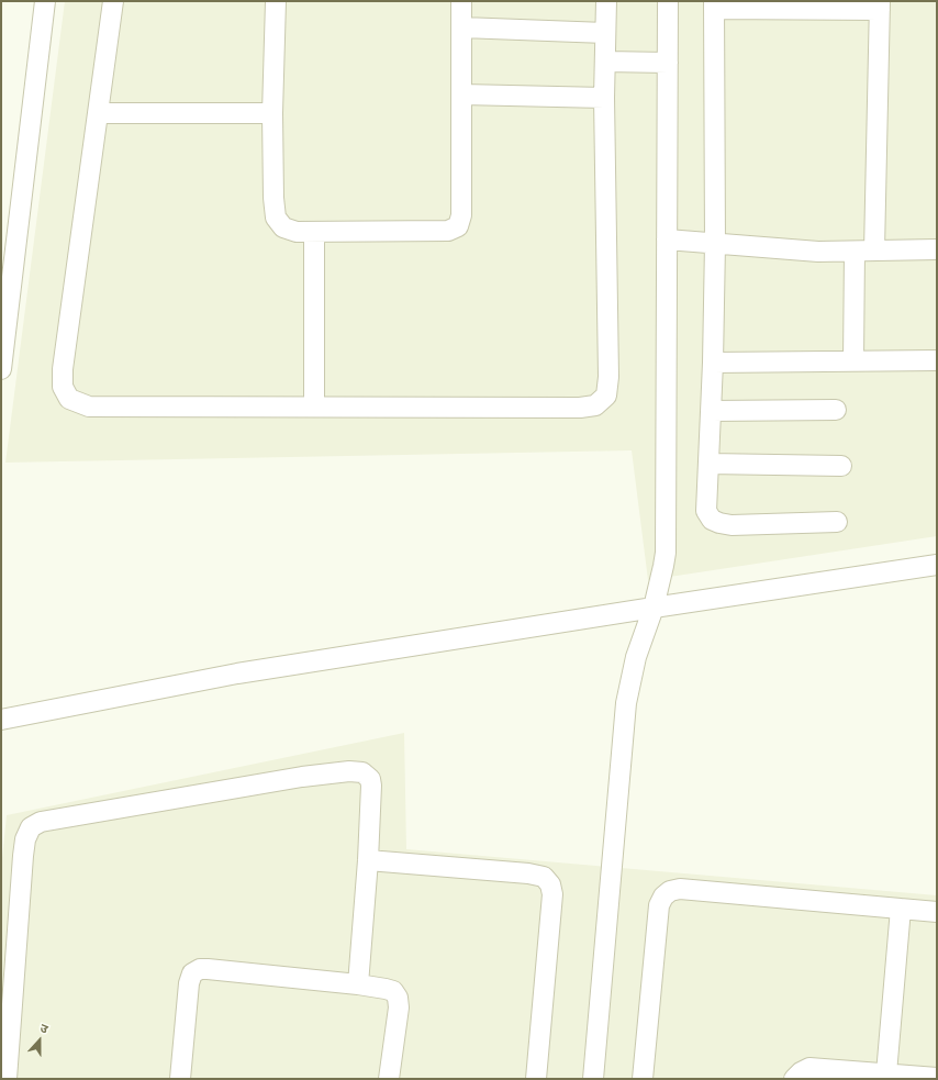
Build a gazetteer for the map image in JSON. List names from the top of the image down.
{
  "north": "top"
}
